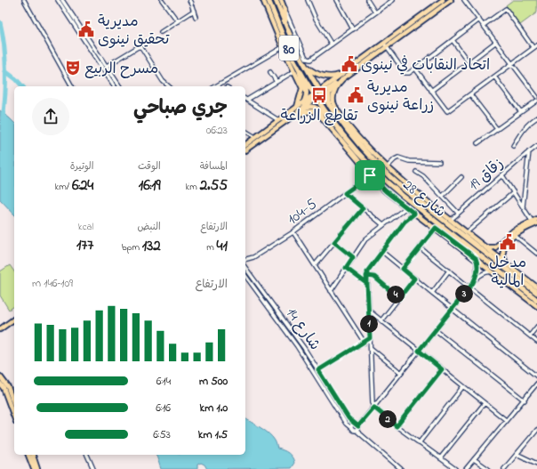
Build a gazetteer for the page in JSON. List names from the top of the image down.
{
  "streets": {
    "highway": ["80", "شارع 28"],
    "street": ["زقاق 19", "104-5", "شارع 14"]
  },
  "places": {
    "public building": [
      "مديرية تحقيق نينوى",
      "اتحاد النقابات في نينوى",
      "مديرية زراعة نينوى",
      "مدخل المالية"
    ],
    "theatre": ["مسرح الربيع"],
    "bus stop": ["تقاطع الزراعة"]
  },
  "page": {
    "heading": ["جري صباحي", "06:23"],
    "stats": [
      ["المسافة", "2.55 km"],
      ["الوقت", "16:19"],
      ["الوتيرة", "6:24 /km"],
      ["الارتفاع", "41 m"],
      ["النبض", "132 bpm"],
      ["kcal", "177"]
    ],
    "chart": ["الارتفاع", "109–146 m"],
    "pins": [
      "3",
      "4",
      "1",
      "2"
    ],
    "list": [
      {
        "name": "500 m",
        "note": "6:14"
      },
      {
        "name": "1.0 km",
        "note": "6:16"
      },
      {
        "name": "1.5 km",
        "note": "6:53"
      }
    ]
  }
}
